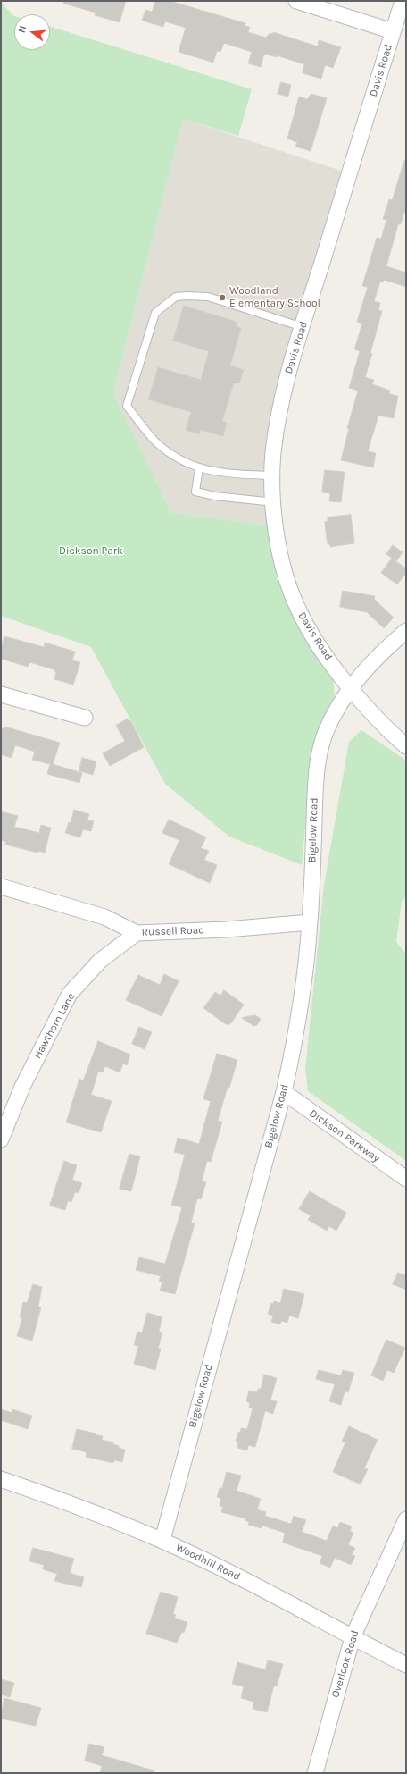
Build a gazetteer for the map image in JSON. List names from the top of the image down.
{
  "streets": {
    "street": [
      "Davis Road",
      "Bigelow Road",
      "Russell Road",
      "Hawthorn Lane",
      "Dickson Parkway",
      "Woodhill Road",
      "Overlook Road"
    ]
  },
  "crossings": [
    ["Davis Road", "Bigelow Road"],
    ["Bigelow Road", "Russell Road"],
    ["Bigelow Road", "Dickson Parkway"],
    ["Bigelow Road", "Woodhill Road"],
    ["Russell Road", "Hawthorn Lane"],
    ["Woodhill Road", "Overlook Road"]
  ],
  "parks": ["Dickson Park"],
  "places": ["Woodland Elementary School"],
  "north": "left"
}
